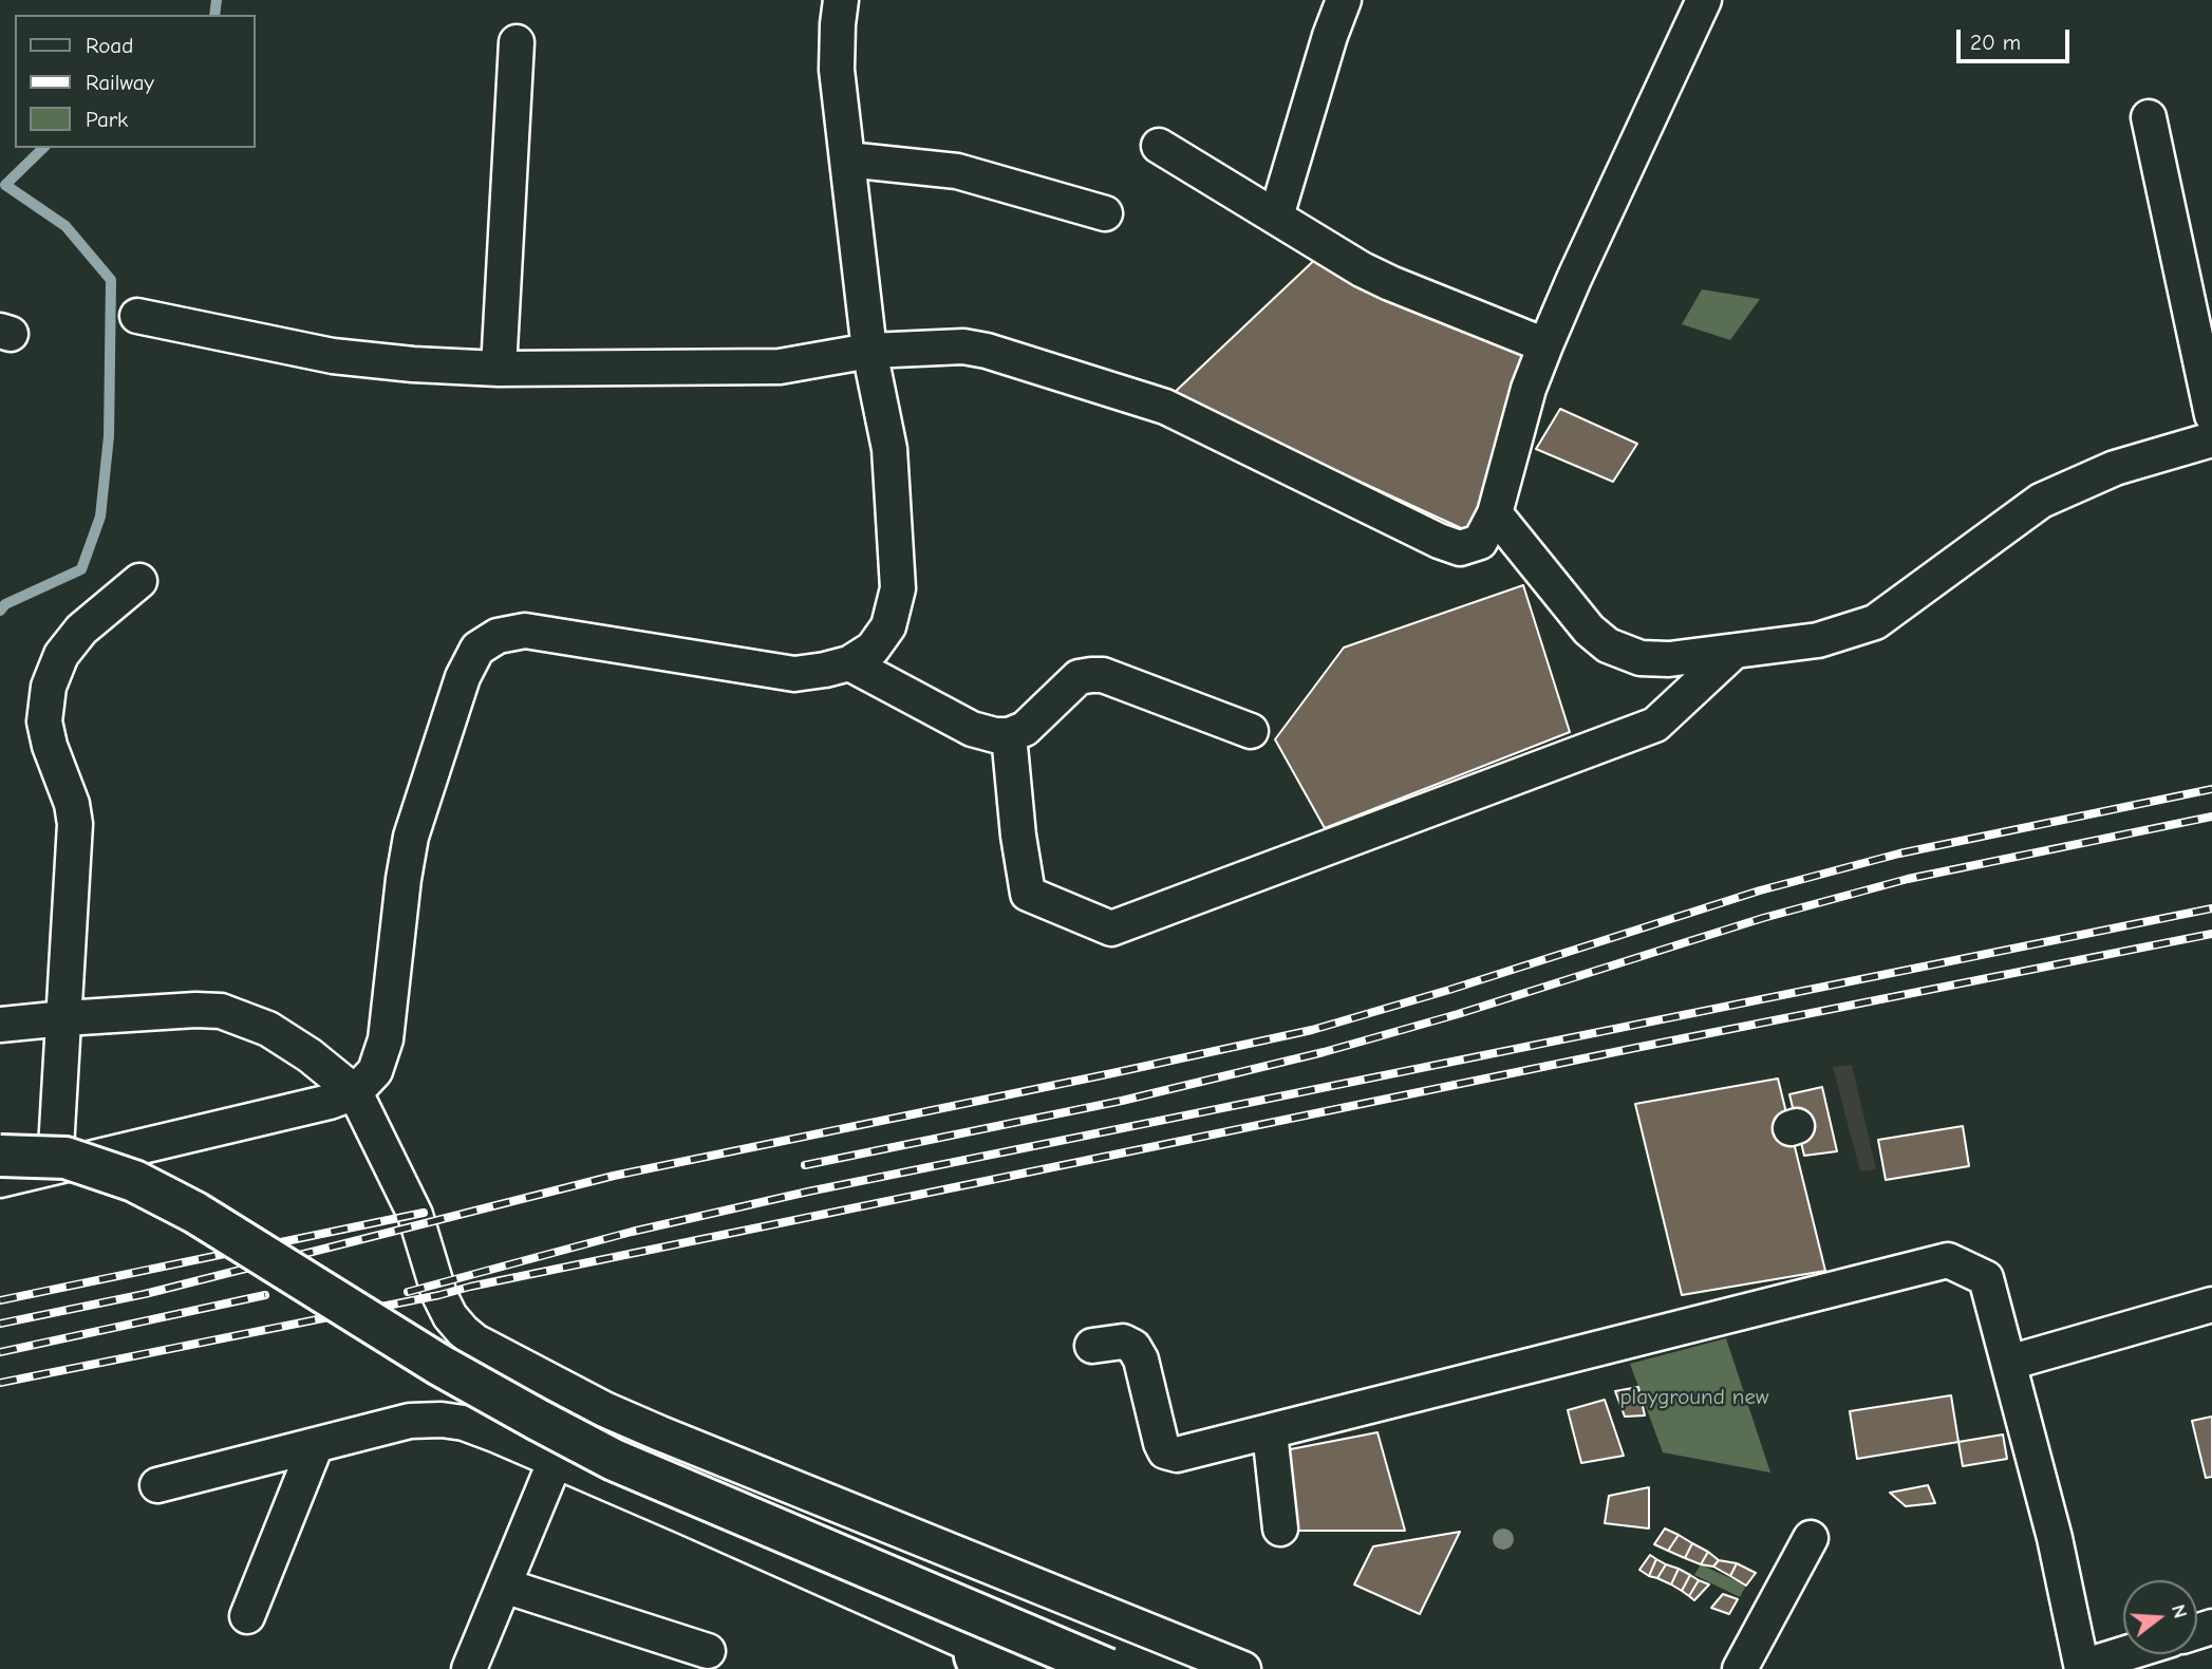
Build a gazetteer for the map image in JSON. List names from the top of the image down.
{
  "parks": ["playground new"],
  "legend": ["Road", "Railway", "Park"],
  "scale_bar": "20 m",
  "north": "right"
}
